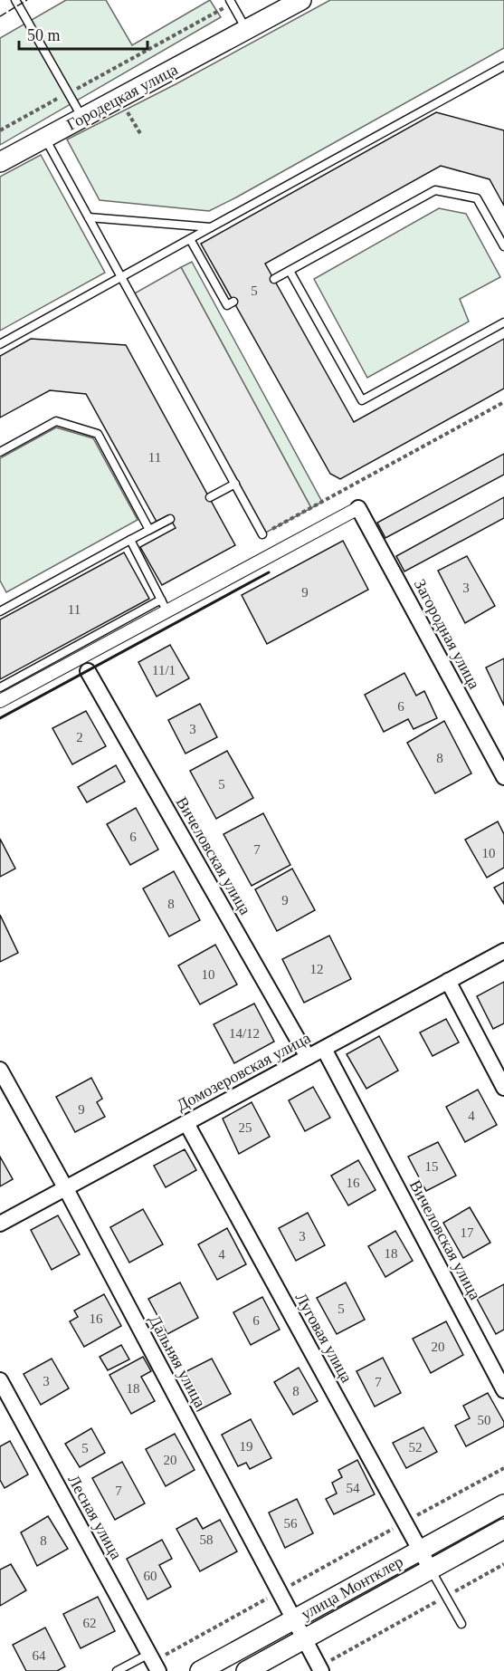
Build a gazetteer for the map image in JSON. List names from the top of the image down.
{
  "streets": {
    "street": [
      "Городецкая улица",
      "Загородная улица",
      "Вичеловская улица",
      "Домозеровская улица",
      "Луговая улица",
      "Дальняя улица",
      "Лесная улица",
      "улица Монтклер"
    ]
  },
  "crossings": [
    ["Вичеловская улица", "Домозеровская улица"],
    ["Домозеровская улица", "Луговая улица"],
    ["Домозеровская улица", "Дальняя улица"],
    ["Луговая улица", "улица Монтклер"],
    ["Дальняя улица", "улица Монтклер"]
  ],
  "house_numbers": [
    "5",
    "11",
    "3",
    "9",
    "11",
    "11/1",
    "6",
    "3",
    "2",
    "8",
    "5",
    "6",
    "7",
    "10",
    "9",
    "8",
    "12",
    "10",
    "14/12",
    "9",
    "4",
    "25",
    "15",
    "16",
    "17",
    "3",
    "18",
    "4",
    "5",
    "16",
    "6",
    "20",
    "3",
    "7",
    "18",
    "8",
    "50",
    "19",
    "52",
    "5",
    "20",
    "54",
    "7",
    "56",
    "58",
    "8",
    "60",
    "62",
    "64"
  ],
  "scale_bar": "50 m"
}
